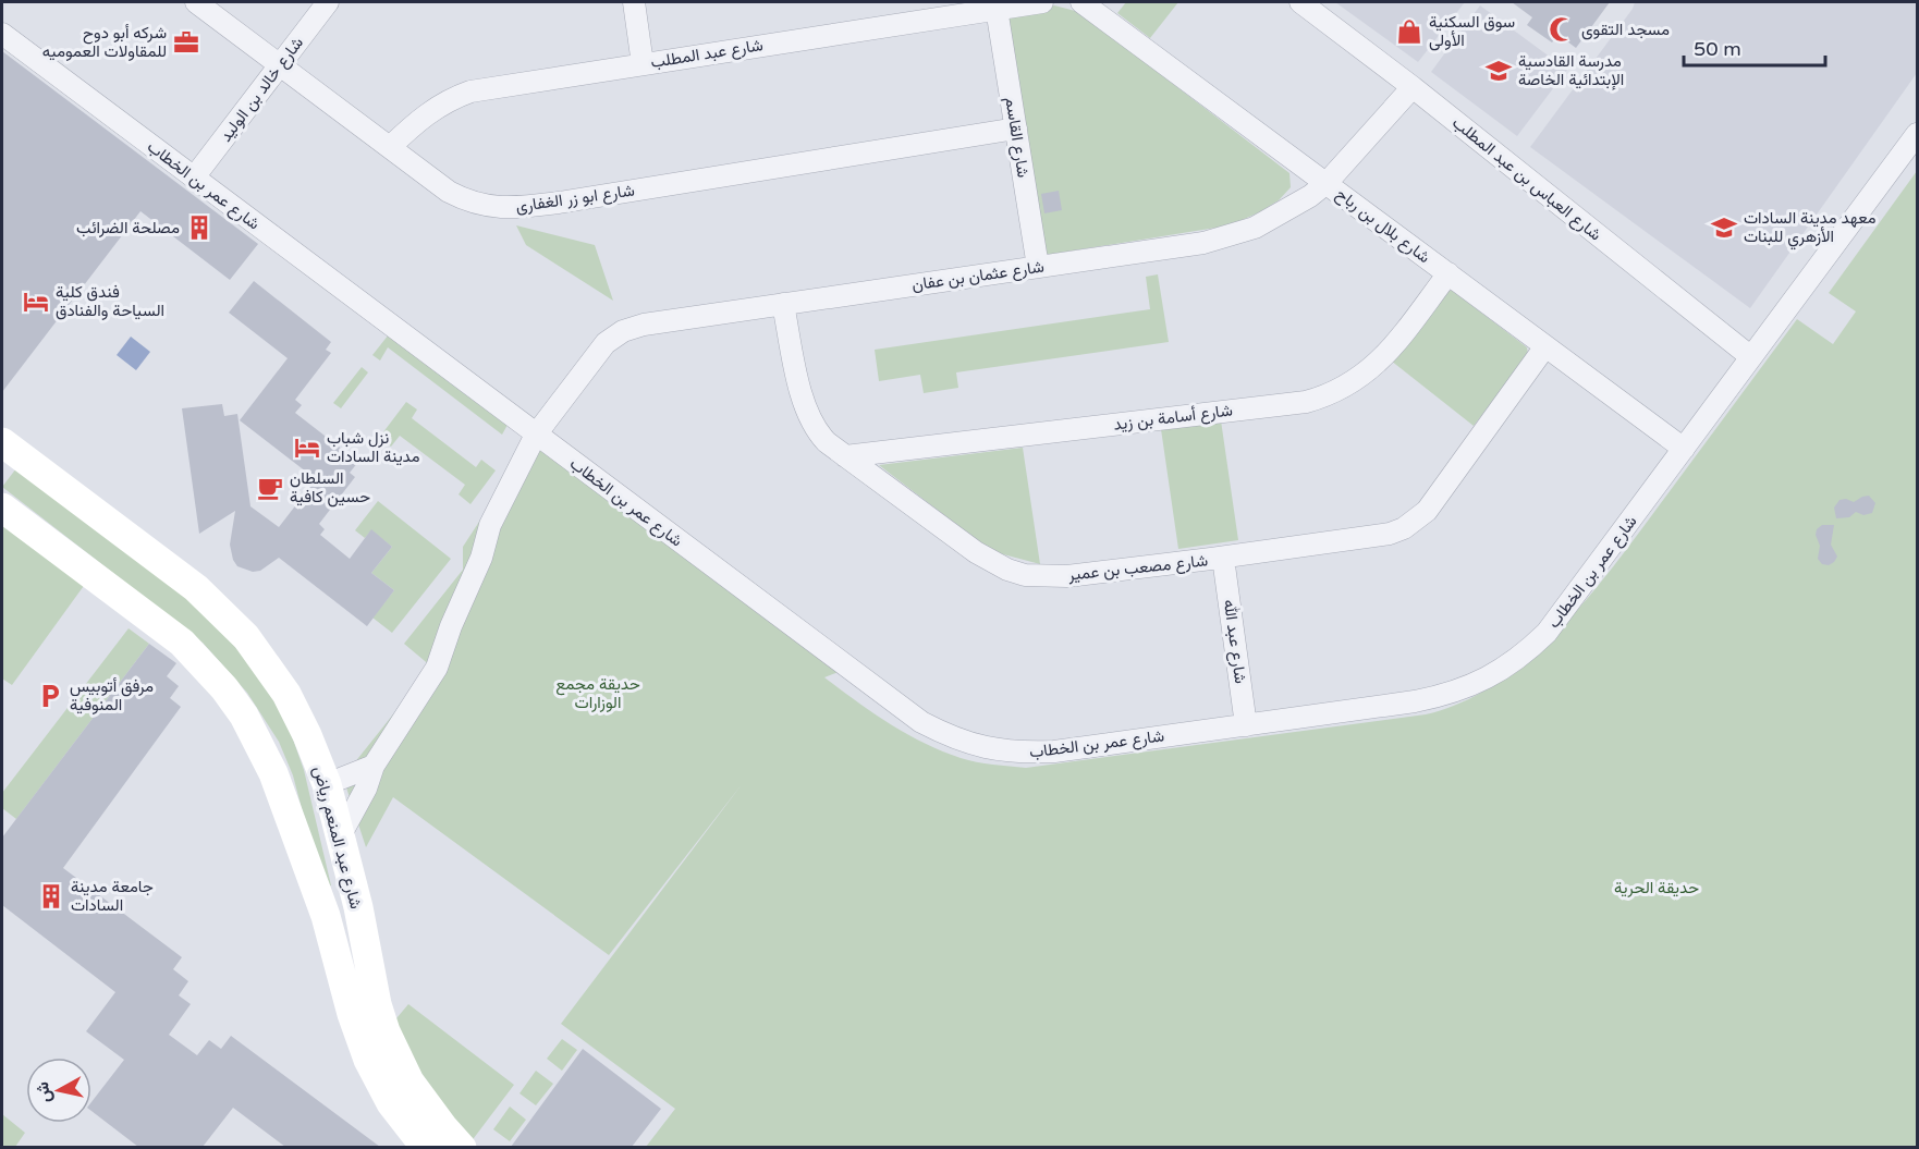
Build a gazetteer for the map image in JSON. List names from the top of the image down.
{
  "streets": {
    "street": [
      "شارع عبد المطلب",
      "شارع خالد بن الوليد",
      "شارع القاسم",
      "شارع العباس بن عبد المطلب",
      "شارع عمر بن الخطاب",
      "شارع ابو زر الغفارى",
      "شارع بلال بن رباح",
      "شارع عثمان بن عفان",
      "شارع أسامة بن زيد",
      "شارع مصعب بن عمير",
      "شارع عبد الله",
      "شارع عبد المنعم رياض"
    ]
  },
  "crossings": [
    ["شارع عبد المطلب", "شارع القاسم"],
    ["شارع عبد المطلب", "شارع ابو زر الغفارى"],
    ["شارع خالد بن الوليد", "شارع عمر بن الخطاب"],
    ["شارع خالد بن الوليد", "شارع ابو زر الغفارى"],
    ["شارع القاسم", "شارع ابو زر الغفارى"],
    ["شارع القاسم", "شارع عثمان بن عفان"],
    ["شارع العباس بن عبد المطلب", "شارع عمر بن الخطاب"],
    ["شارع العباس بن عبد المطلب", "شارع عثمان بن عفان"],
    ["شارع عمر بن الخطاب", "شارع بلال بن رباح"],
    ["شارع عمر بن الخطاب", "شارع عثمان بن عفان"],
    ["شارع عمر بن الخطاب", "شارع عبد الله"],
    ["شارع بلال بن رباح", "شارع عثمان بن عفان"],
    ["شارع بلال بن رباح", "شارع أسامة بن زيد"],
    ["شارع بلال بن رباح", "شارع مصعب بن عمير"],
    ["شارع عثمان بن عفان", "شارع مصعب بن عمير"],
    ["شارع عثمان بن عفان", "شارع عبد المنعم رياض"],
    ["شارع أسامة بن زيد", "شارع مصعب بن عمير"],
    ["شارع مصعب بن عمير", "شارع عبد الله"]
  ],
  "parks": ["حديقة مجمع الوزارات", "حديقة الحرية"],
  "places": {
    "mosque": ["مسجد التقوى"],
    "shop": ["سوق السكنية الأولى"],
    "office": ["شركه أبو دوح للمقاولات العموميه"],
    "school or university": ["مدرسة القادسية الإبتدائية الخاصة", "معهد مدينة السادات الأزهري للبنات"],
    "building": ["مصلحة الضرائب", "جامعة مدينة السادات"],
    "hotel": ["فندق كلية السياحة والفنادق", "نزل شباب مدينة السادات"],
    "cafe": ["السلطان حسين كافية"],
    "parking": ["مرفق أتوبيس المنوفية"]
  },
  "scale_bar": "50 m",
  "north": "left"
}
